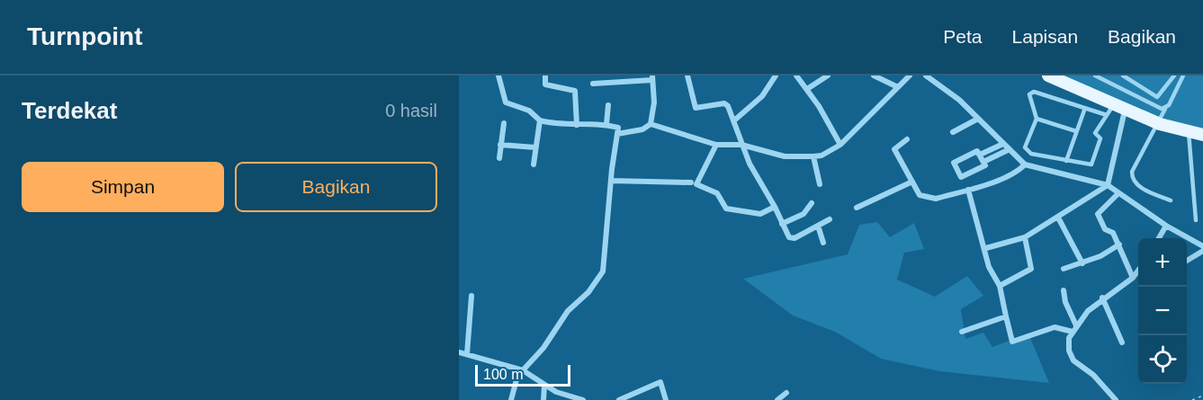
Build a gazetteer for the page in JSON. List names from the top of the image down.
{
  "scale_bar": "100 m",
  "page": {
    "header": "Turnpoint",
    "nav": ["Peta", "Lapisan", "Bagikan"],
    "heading": ["Terdekat", "0 hasil"],
    "buttons": ["Simpan", "Bagikan"],
    "map_buttons": ["+", "−"],
    "scale": "100 m"
  }
}
